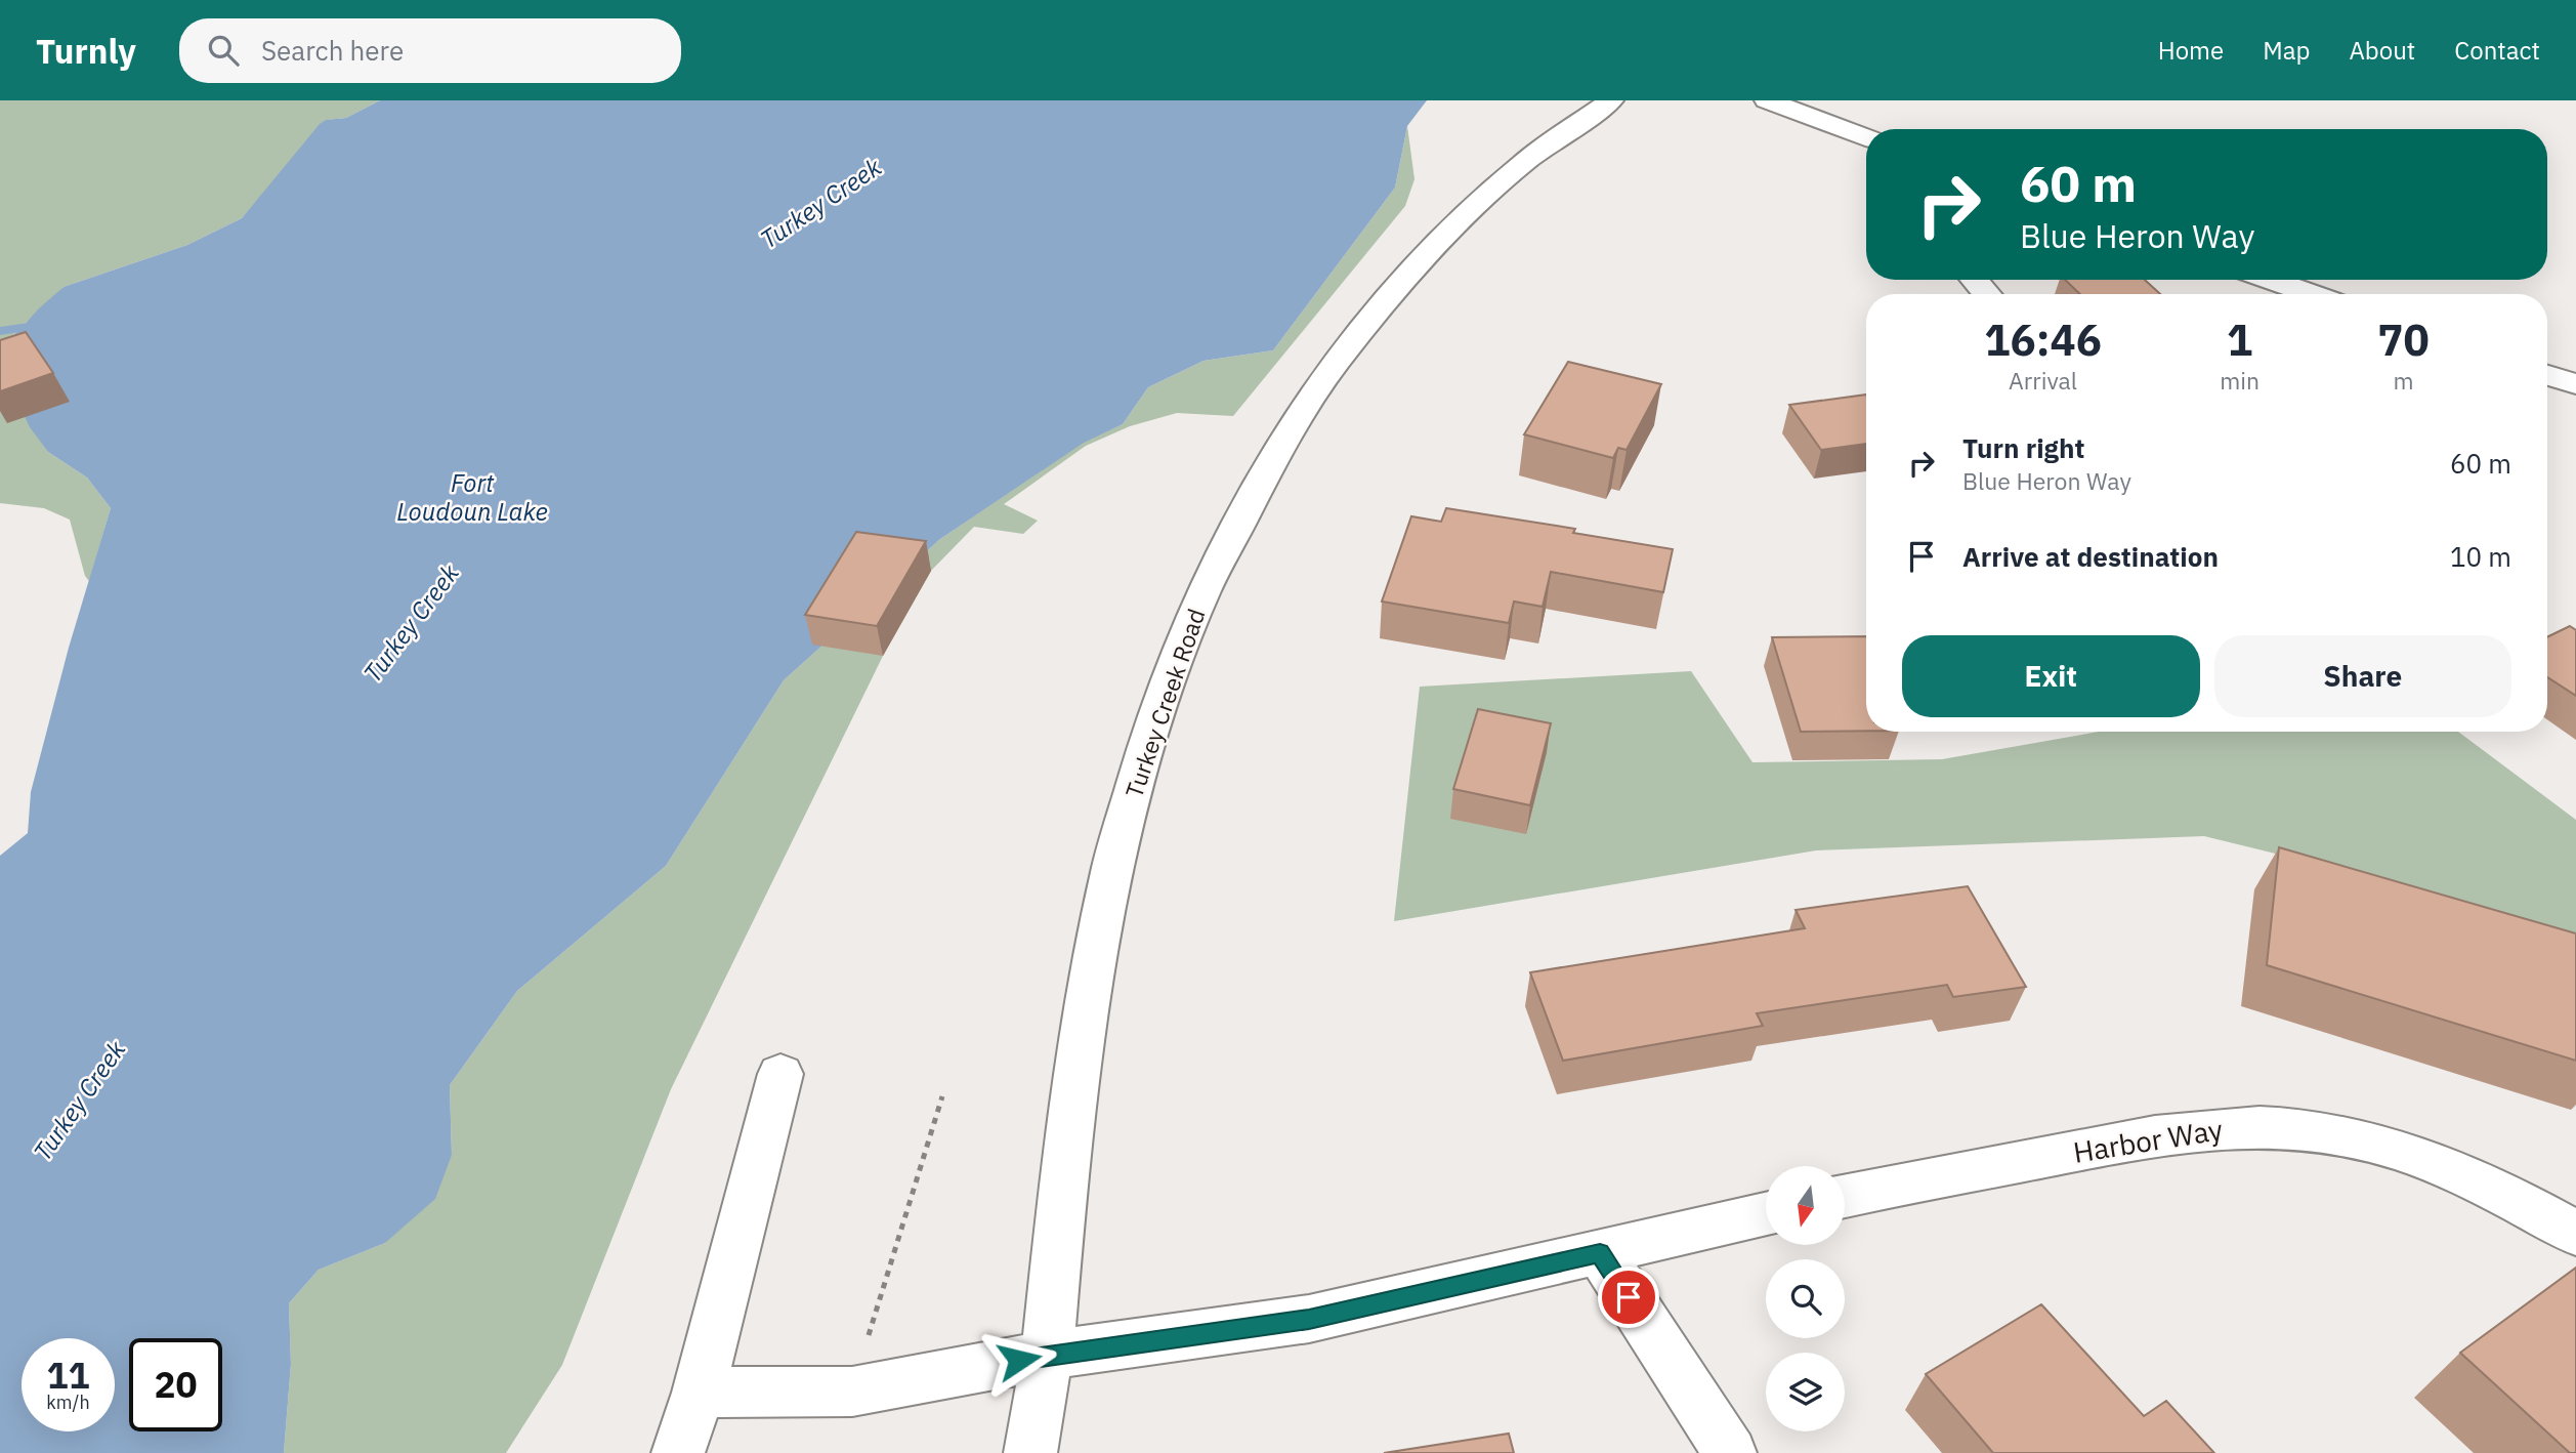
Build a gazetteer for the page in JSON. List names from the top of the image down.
{
  "streets": {
    "street": ["Turkey Creek Road", "Harbor Way"]
  },
  "water": ["Turkey Creek", "Fort Loudoun Lake"],
  "north": "bottom",
  "page": {
    "header": "Turnly",
    "search": "Search here",
    "nav": [
      "Home",
      "Map",
      "About",
      "Contact"
    ],
    "turn": ["60 m", "Blue Heron Way"],
    "eta": [
      "16:46",
      "Arrival",
      "1",
      "min",
      "70",
      "m"
    ],
    "list": [
      {
        "name": "Turn right",
        "note": "Blue Heron Way",
        "value": "60 m"
      },
      {
        "name": "Arrive at destination",
        "value": "10 m"
      }
    ],
    "buttons": ["Exit", "Share"],
    "speed": "11 km/h",
    "limit": "20"
  }
}
